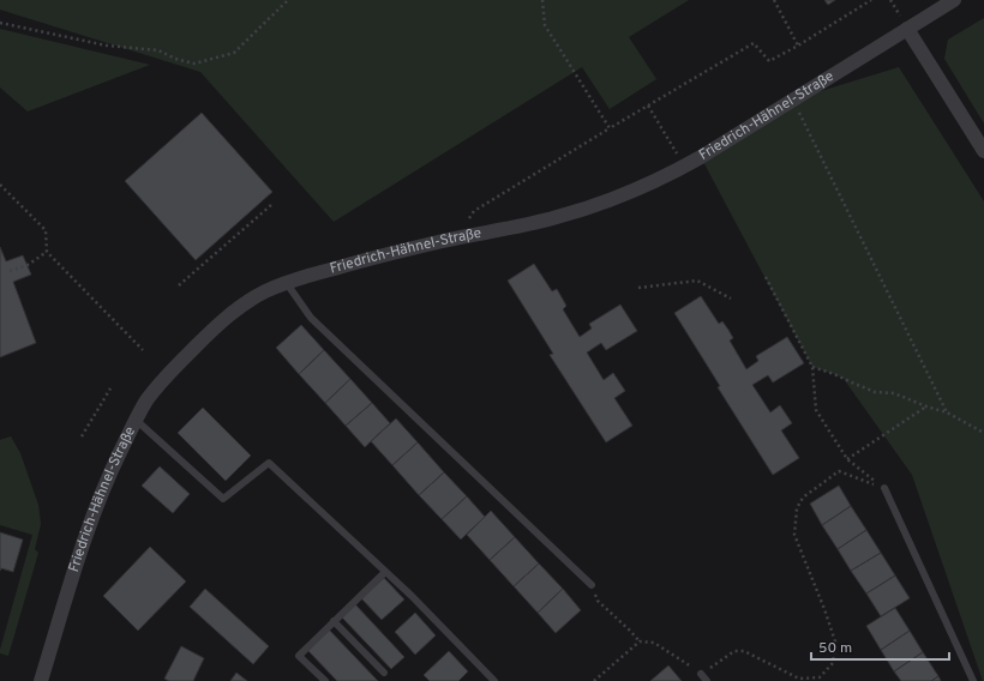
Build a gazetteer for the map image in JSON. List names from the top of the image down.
{
  "streets": {
    "street": ["Friedrich-Hähnel-Straße"]
  },
  "scale_bar": "50 m"
}
